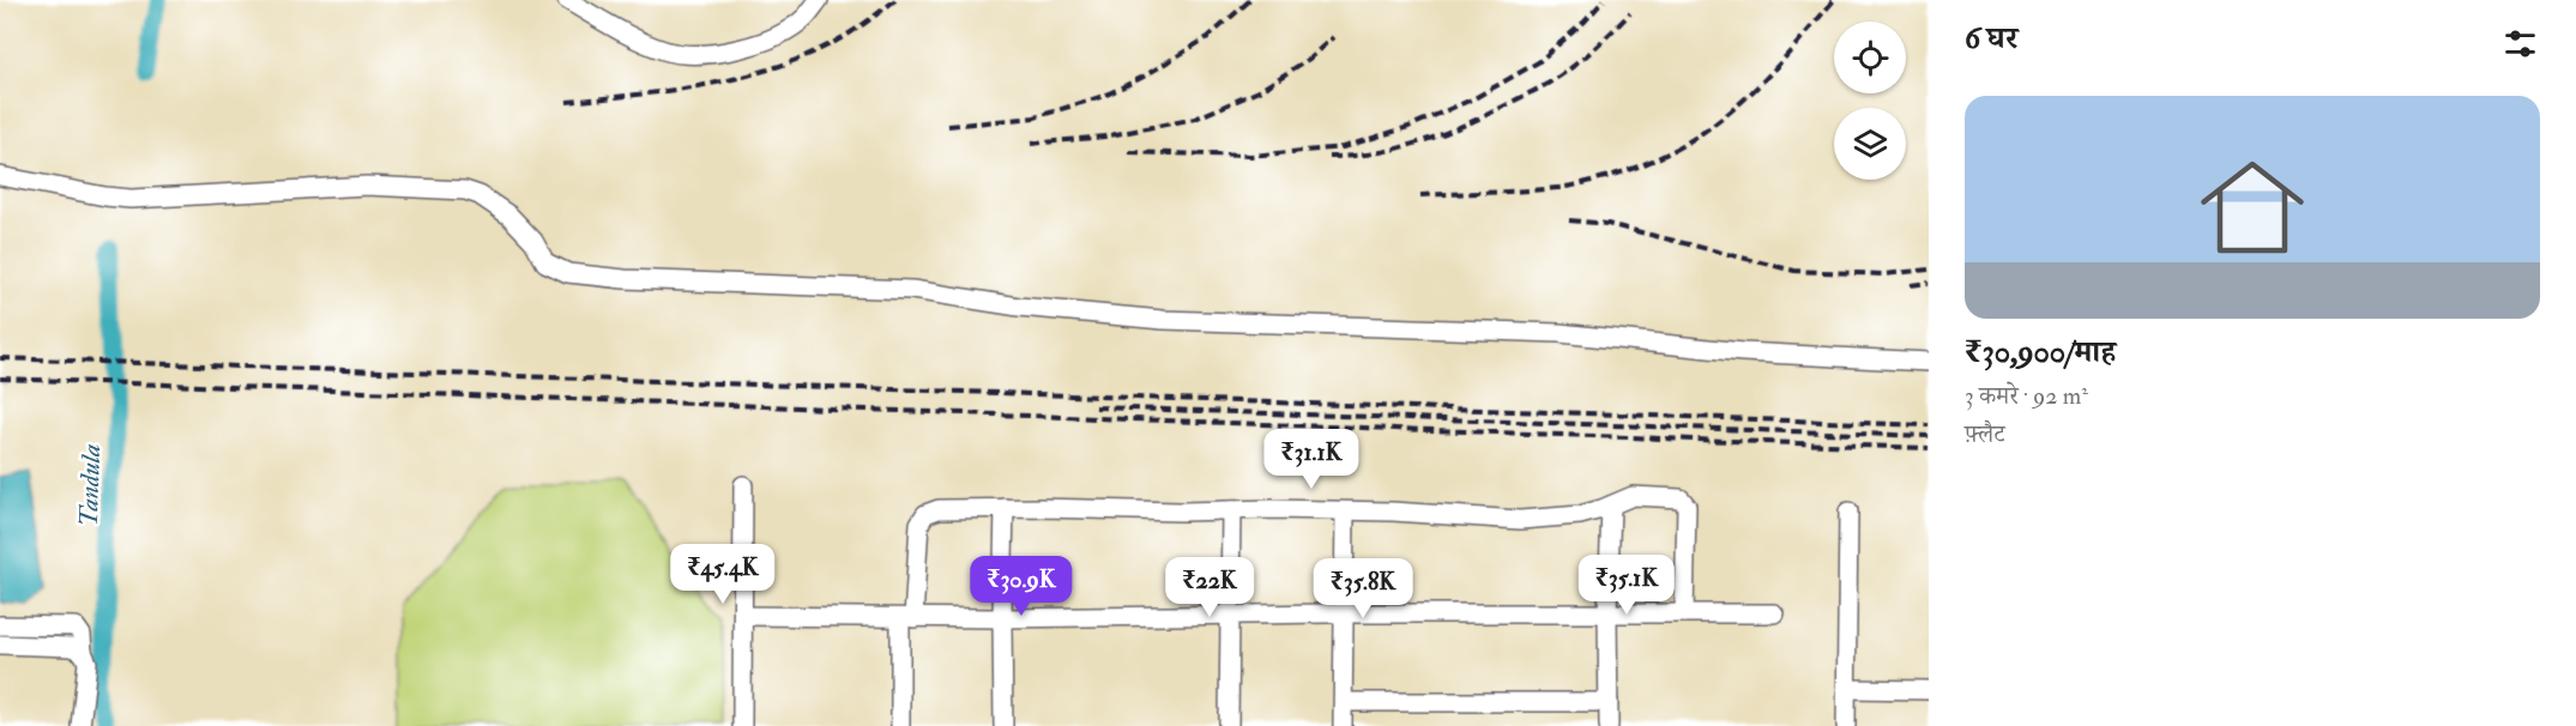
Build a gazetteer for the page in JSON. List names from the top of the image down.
{
  "water": ["Tandula"],
  "page": {
    "heading": "6 घर",
    "list": [
      {
        "name": "₹30,900/माह",
        "note": "3 कमरे · 92 m² · फ़्लैट"
      }
    ],
    "price": [
      "₹31.1K",
      "₹45.4K",
      "₹35.1K",
      "₹30.9K",
      "₹22K",
      "₹35.8K"
    ]
  }
}
